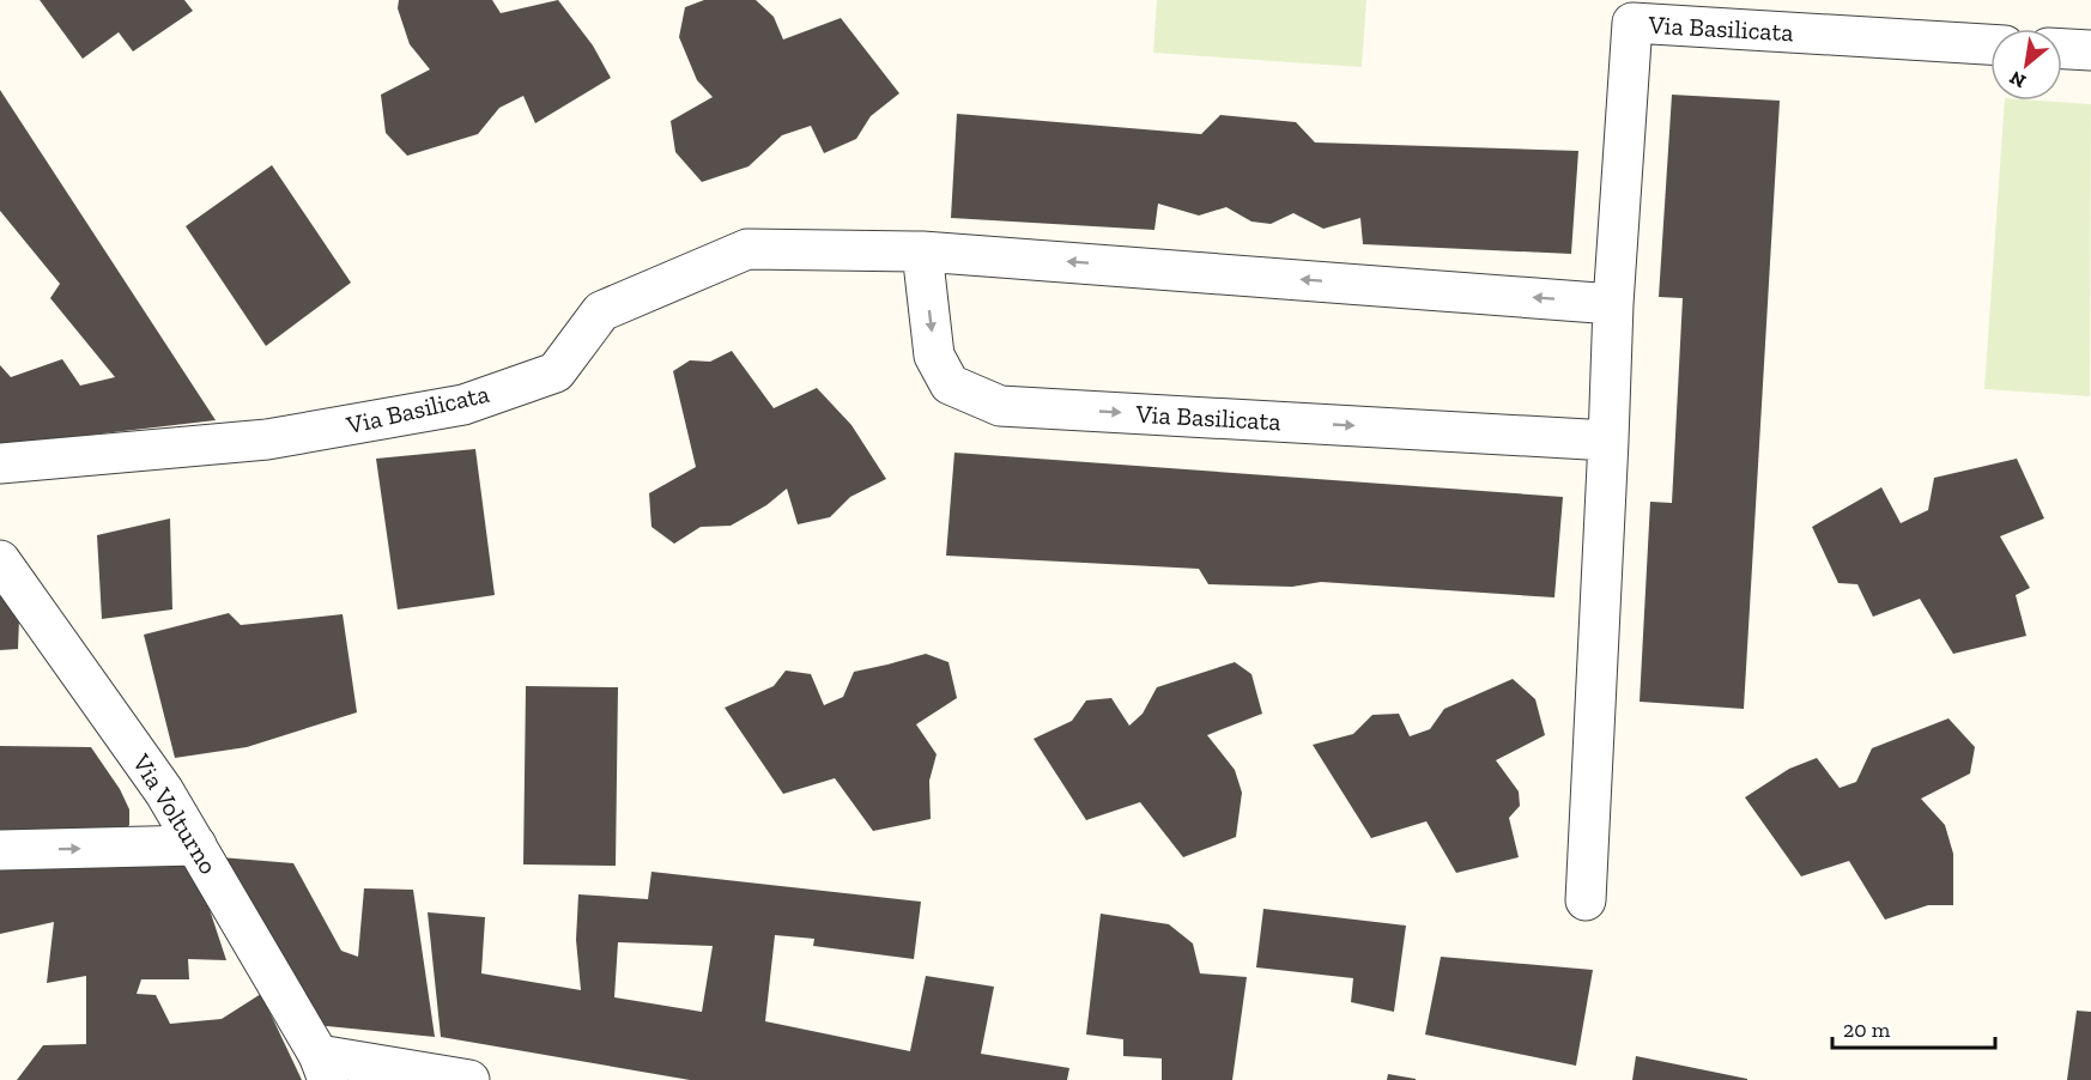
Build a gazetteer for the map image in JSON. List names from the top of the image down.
{
  "streets": {
    "street": ["Via Basilicata", "Via Volturno"]
  },
  "scale_bar": "20 m",
  "north": "bottom left"
}
